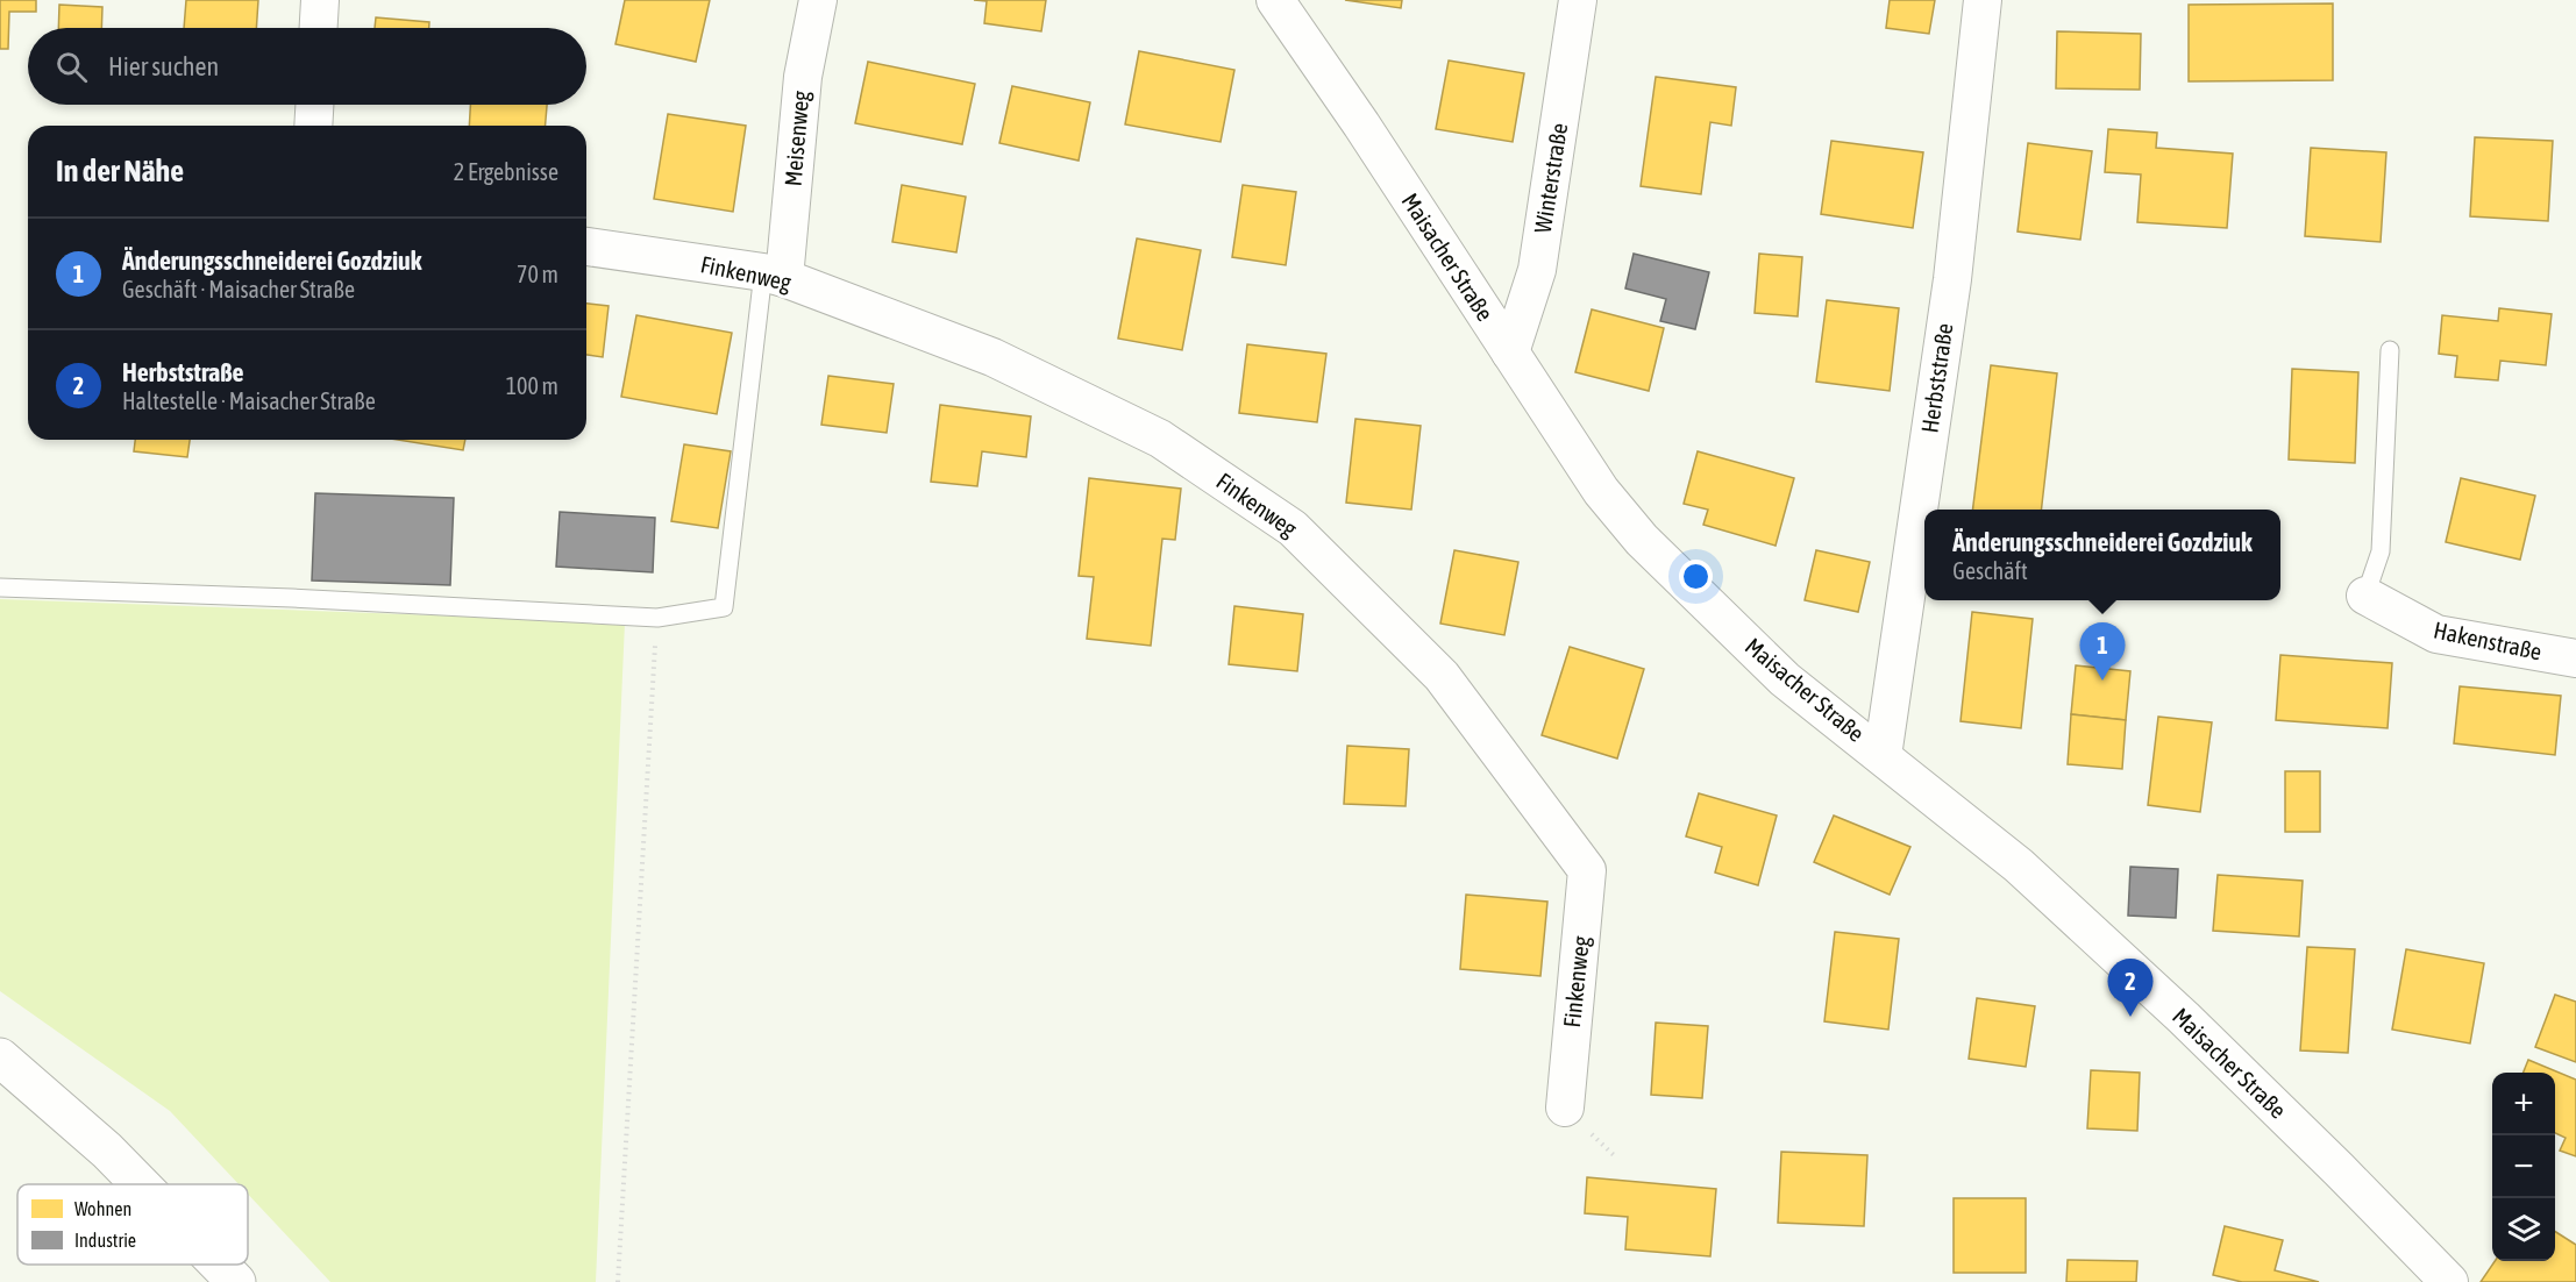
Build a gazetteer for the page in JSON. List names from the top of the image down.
{
  "streets": {
    "street": [
      "Meisenweg",
      "Winterstraße",
      "Maisacher Straße",
      "Finkenweg",
      "Herbststraße",
      "Hakenstraße"
    ]
  },
  "crossings": [
    ["Meisenweg", "Finkenweg"],
    ["Winterstraße", "Maisacher Straße"],
    ["Maisacher Straße", "Herbststraße"]
  ],
  "legend": ["Wohnen", "Industrie"],
  "page": {
    "search": "Hier suchen",
    "heading": ["In der Nähe", "2 Ergebnisse"],
    "list": [
      {
        "mark": "1",
        "name": "Änderungsschneiderei Gozdziuk",
        "note": "Geschäft · Maisacher Straße",
        "value": "70 m"
      },
      {
        "mark": "2",
        "name": "Herbststraße",
        "note": "Haltestelle · Maisacher Straße",
        "value": "100 m"
      }
    ],
    "popup": ["Änderungsschneiderei Gozdziuk", "Geschäft"],
    "pins": ["1", "2"],
    "map_buttons": ["+", "−"]
  }
}
